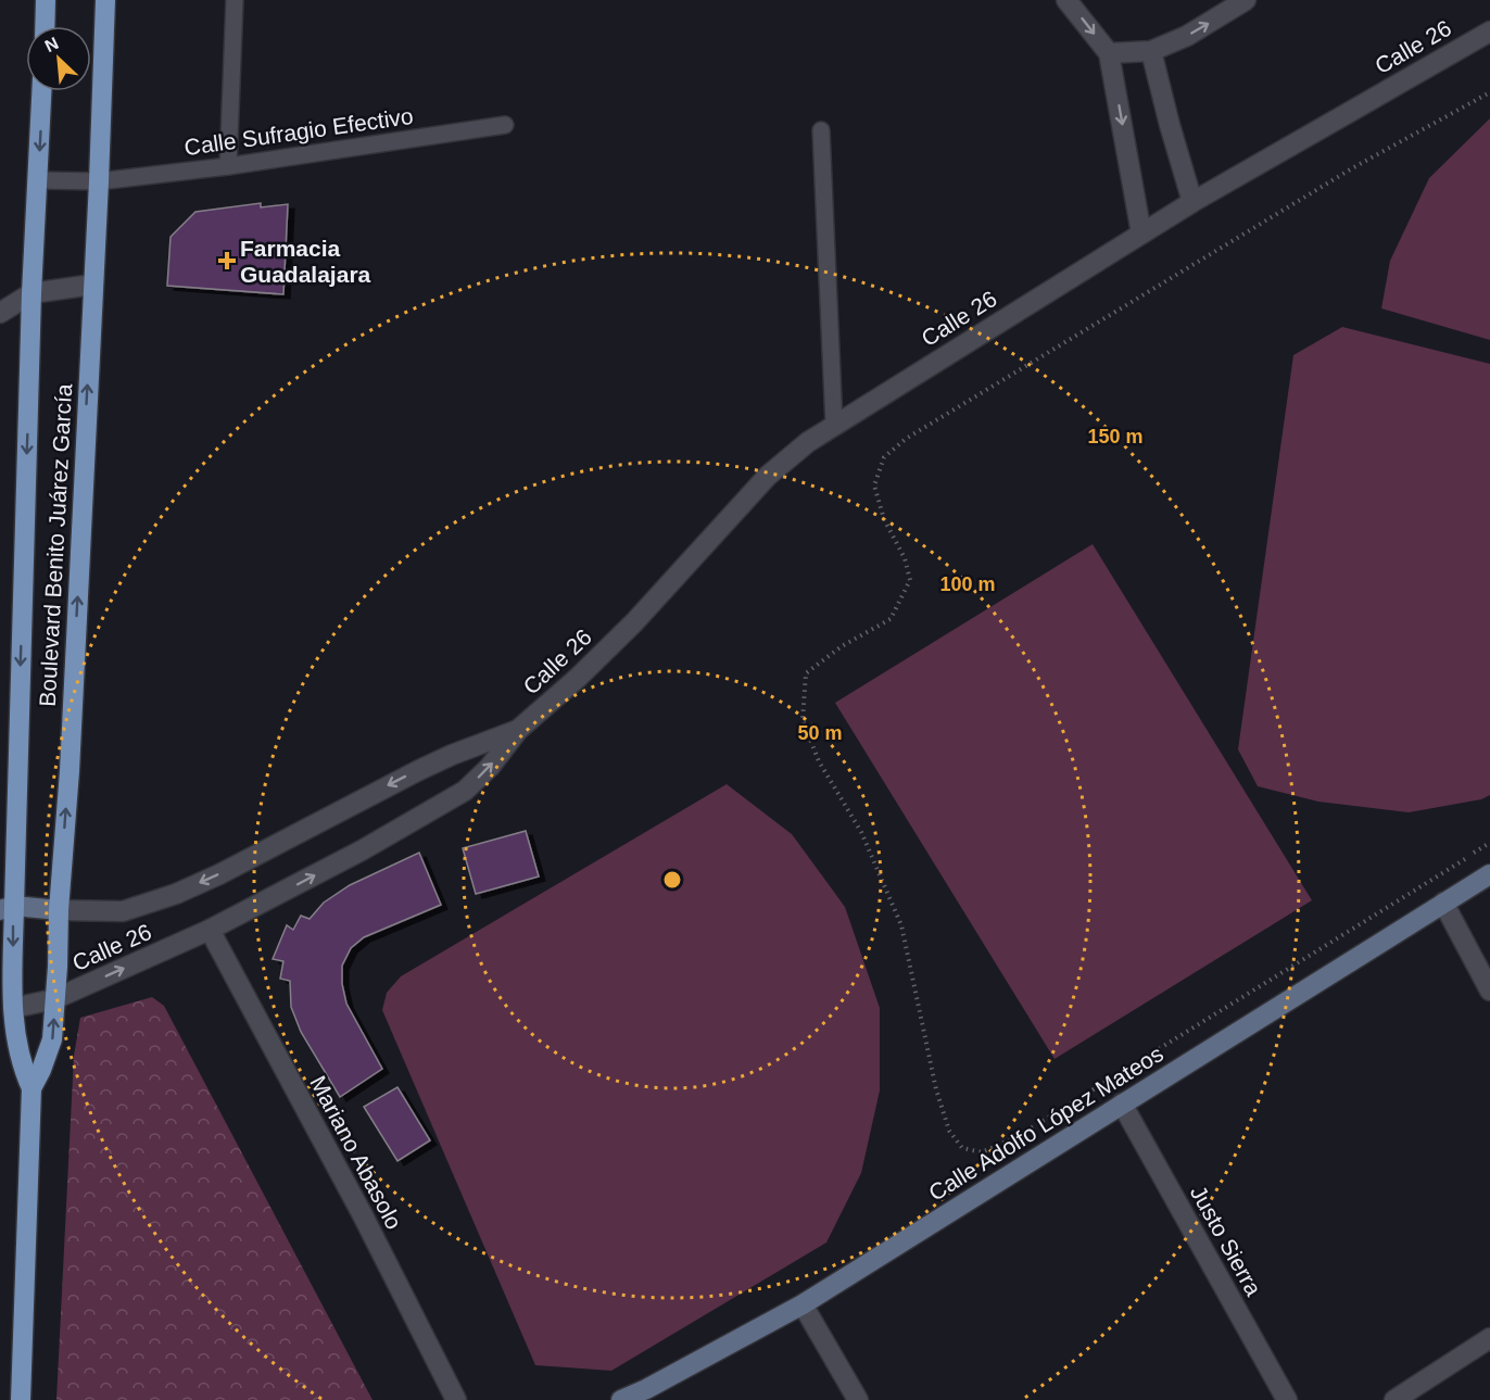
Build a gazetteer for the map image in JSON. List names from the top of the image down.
{
  "streets": {
    "main road": ["Boulevard Benito Juárez García"],
    "street": [
      "Calle 26",
      "Calle Adolfo López Mateos",
      "Mariano Abasolo",
      "Justo Sierra"
    ],
    "lane": ["Calle Sufragio Efectivo"]
  },
  "crossings": [
    ["Calle 26", "Boulevard Benito Juárez García"],
    ["Calle 26", "Mariano Abasolo"],
    ["Calle Sufragio Efectivo", "Boulevard Benito Juárez García"],
    ["Calle Adolfo López Mateos", "Justo Sierra"]
  ],
  "places": {
    "health": ["Farmacia Guadalajara"]
  },
  "north": "top left",
  "rings": ["150 m", "100 m", "50 m"]
}
